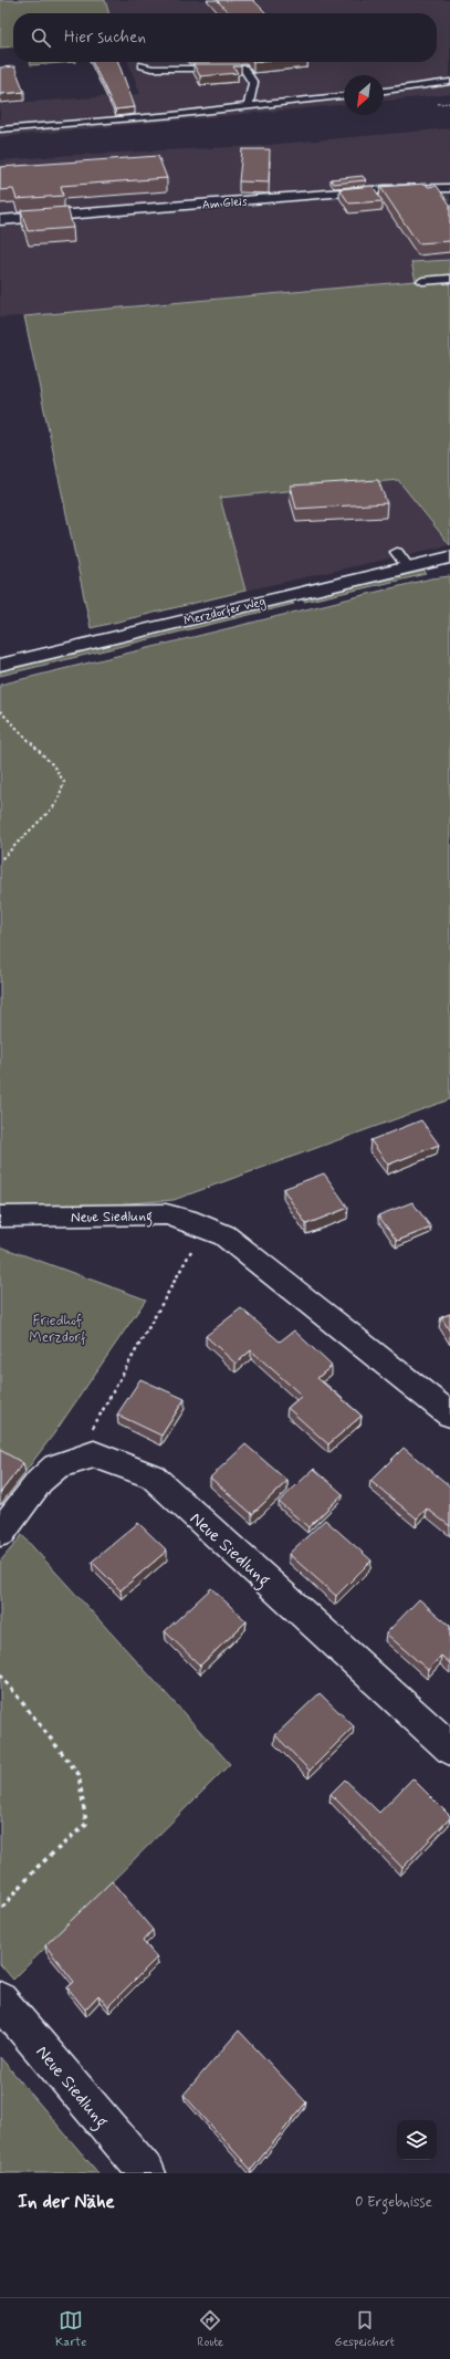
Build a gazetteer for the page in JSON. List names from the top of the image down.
{
  "streets": {
    "street": ["Am Gleis", "Merzdorfer Weg", "Neue Siedlung"]
  },
  "parks": ["Friedhof Merzdorf"],
  "north": "bottom left",
  "page": {
    "search": "Hier suchen",
    "heading": ["In der Nähe", "0 Ergebnisse"],
    "nav": ["Karte", "Route", "Gespeichert"]
  }
}
